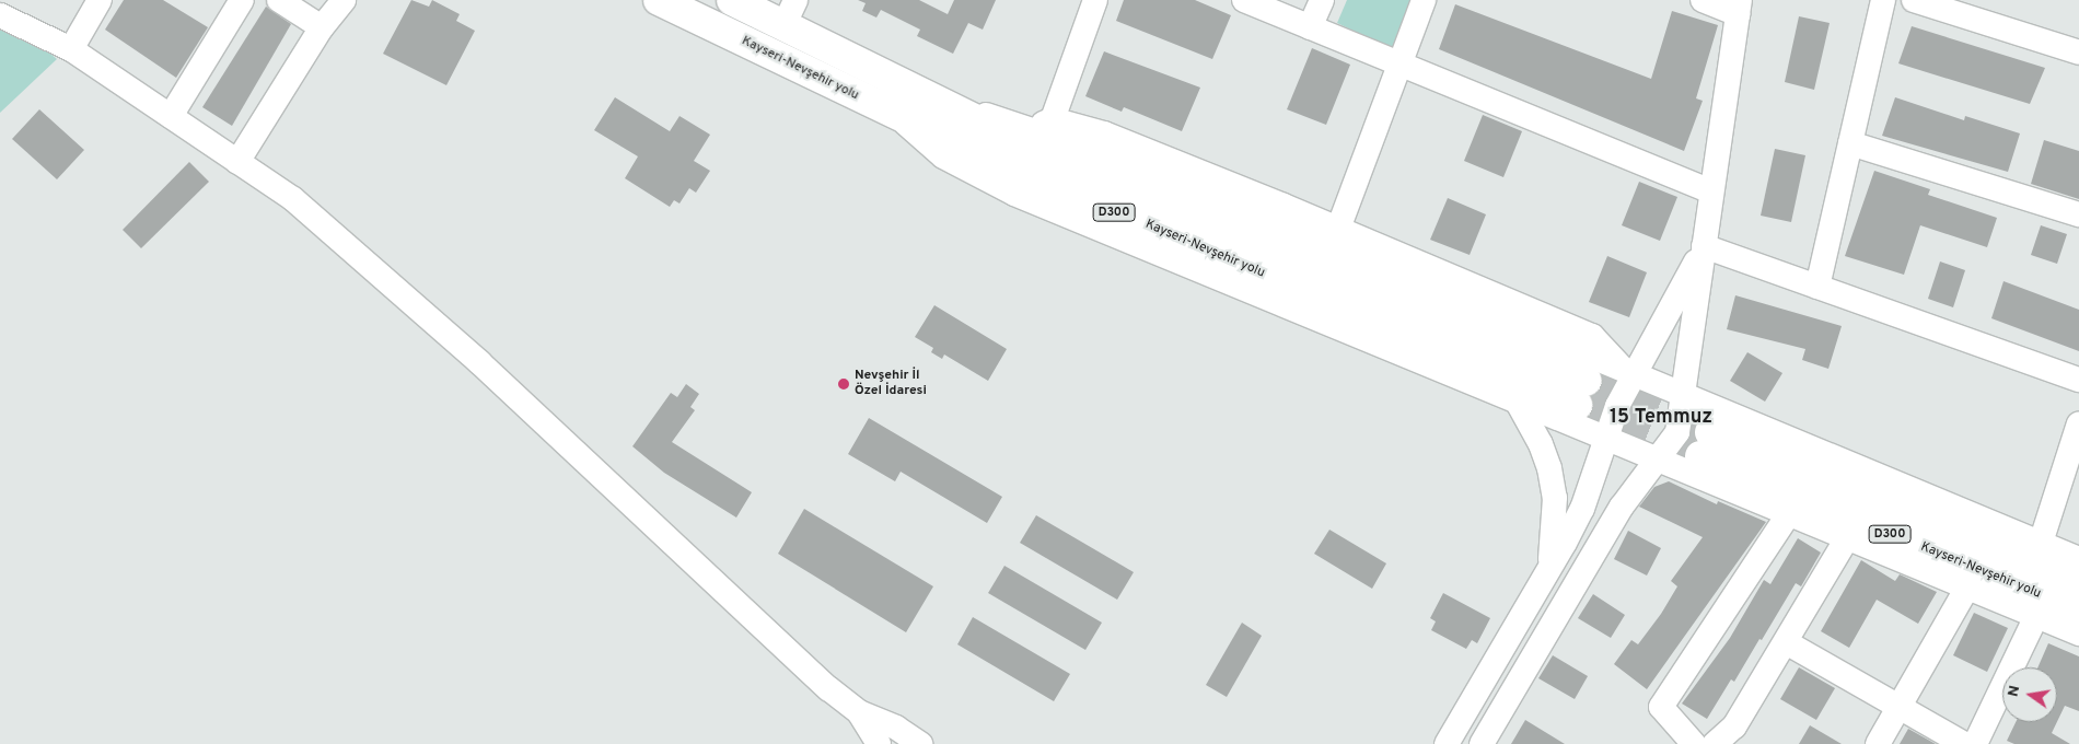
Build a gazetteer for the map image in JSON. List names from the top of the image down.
{
  "streets": {
    "highway": ["Kayseri-Nevşehir yolu", "D300"]
  },
  "districts": ["15 Temmuz"],
  "places": ["Nevşehir İl Özel İdaresi"],
  "north": "left"
}
